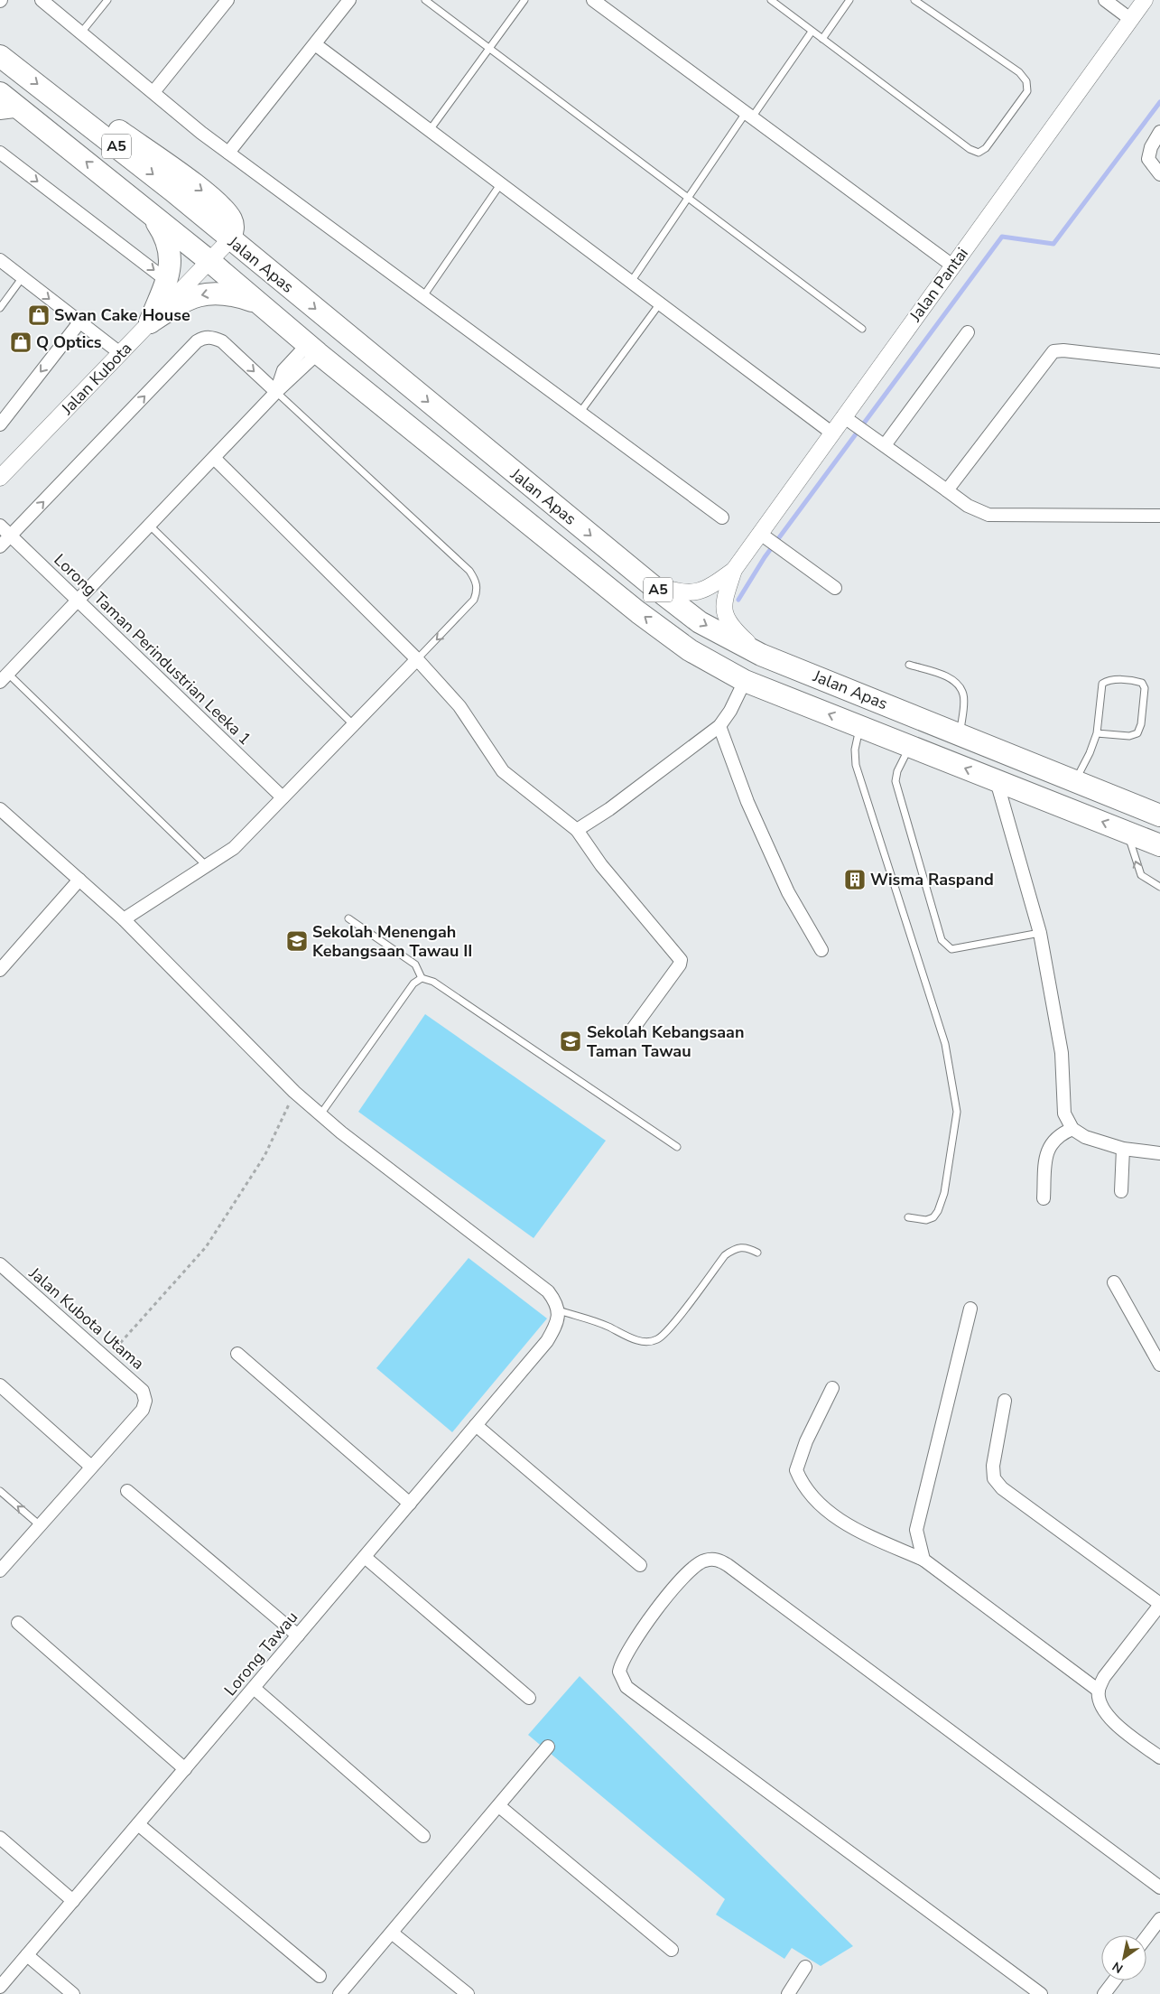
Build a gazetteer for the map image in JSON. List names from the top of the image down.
{
  "streets": {
    "highway": ["A5", "Jalan Apas"],
    "street": [
      "Jalan Pantai",
      "Jalan Kubota",
      "Lorong Taman Perindustrian Leeka 1",
      "Jalan Kubota Utama",
      "Lorong Tawau"
    ]
  },
  "crossings": [
    ["Jalan Apas", "Jalan Kubota"]
  ],
  "places": {
    "shop": ["Swan Cake House", "Q Optics"],
    "building": ["Wisma Raspand"],
    "school or university": ["Sekolah Menengah Kebangsaan Tawau II", "Sekolah Kebangsaan Taman Tawau"]
  },
  "north": "bottom left"
}
